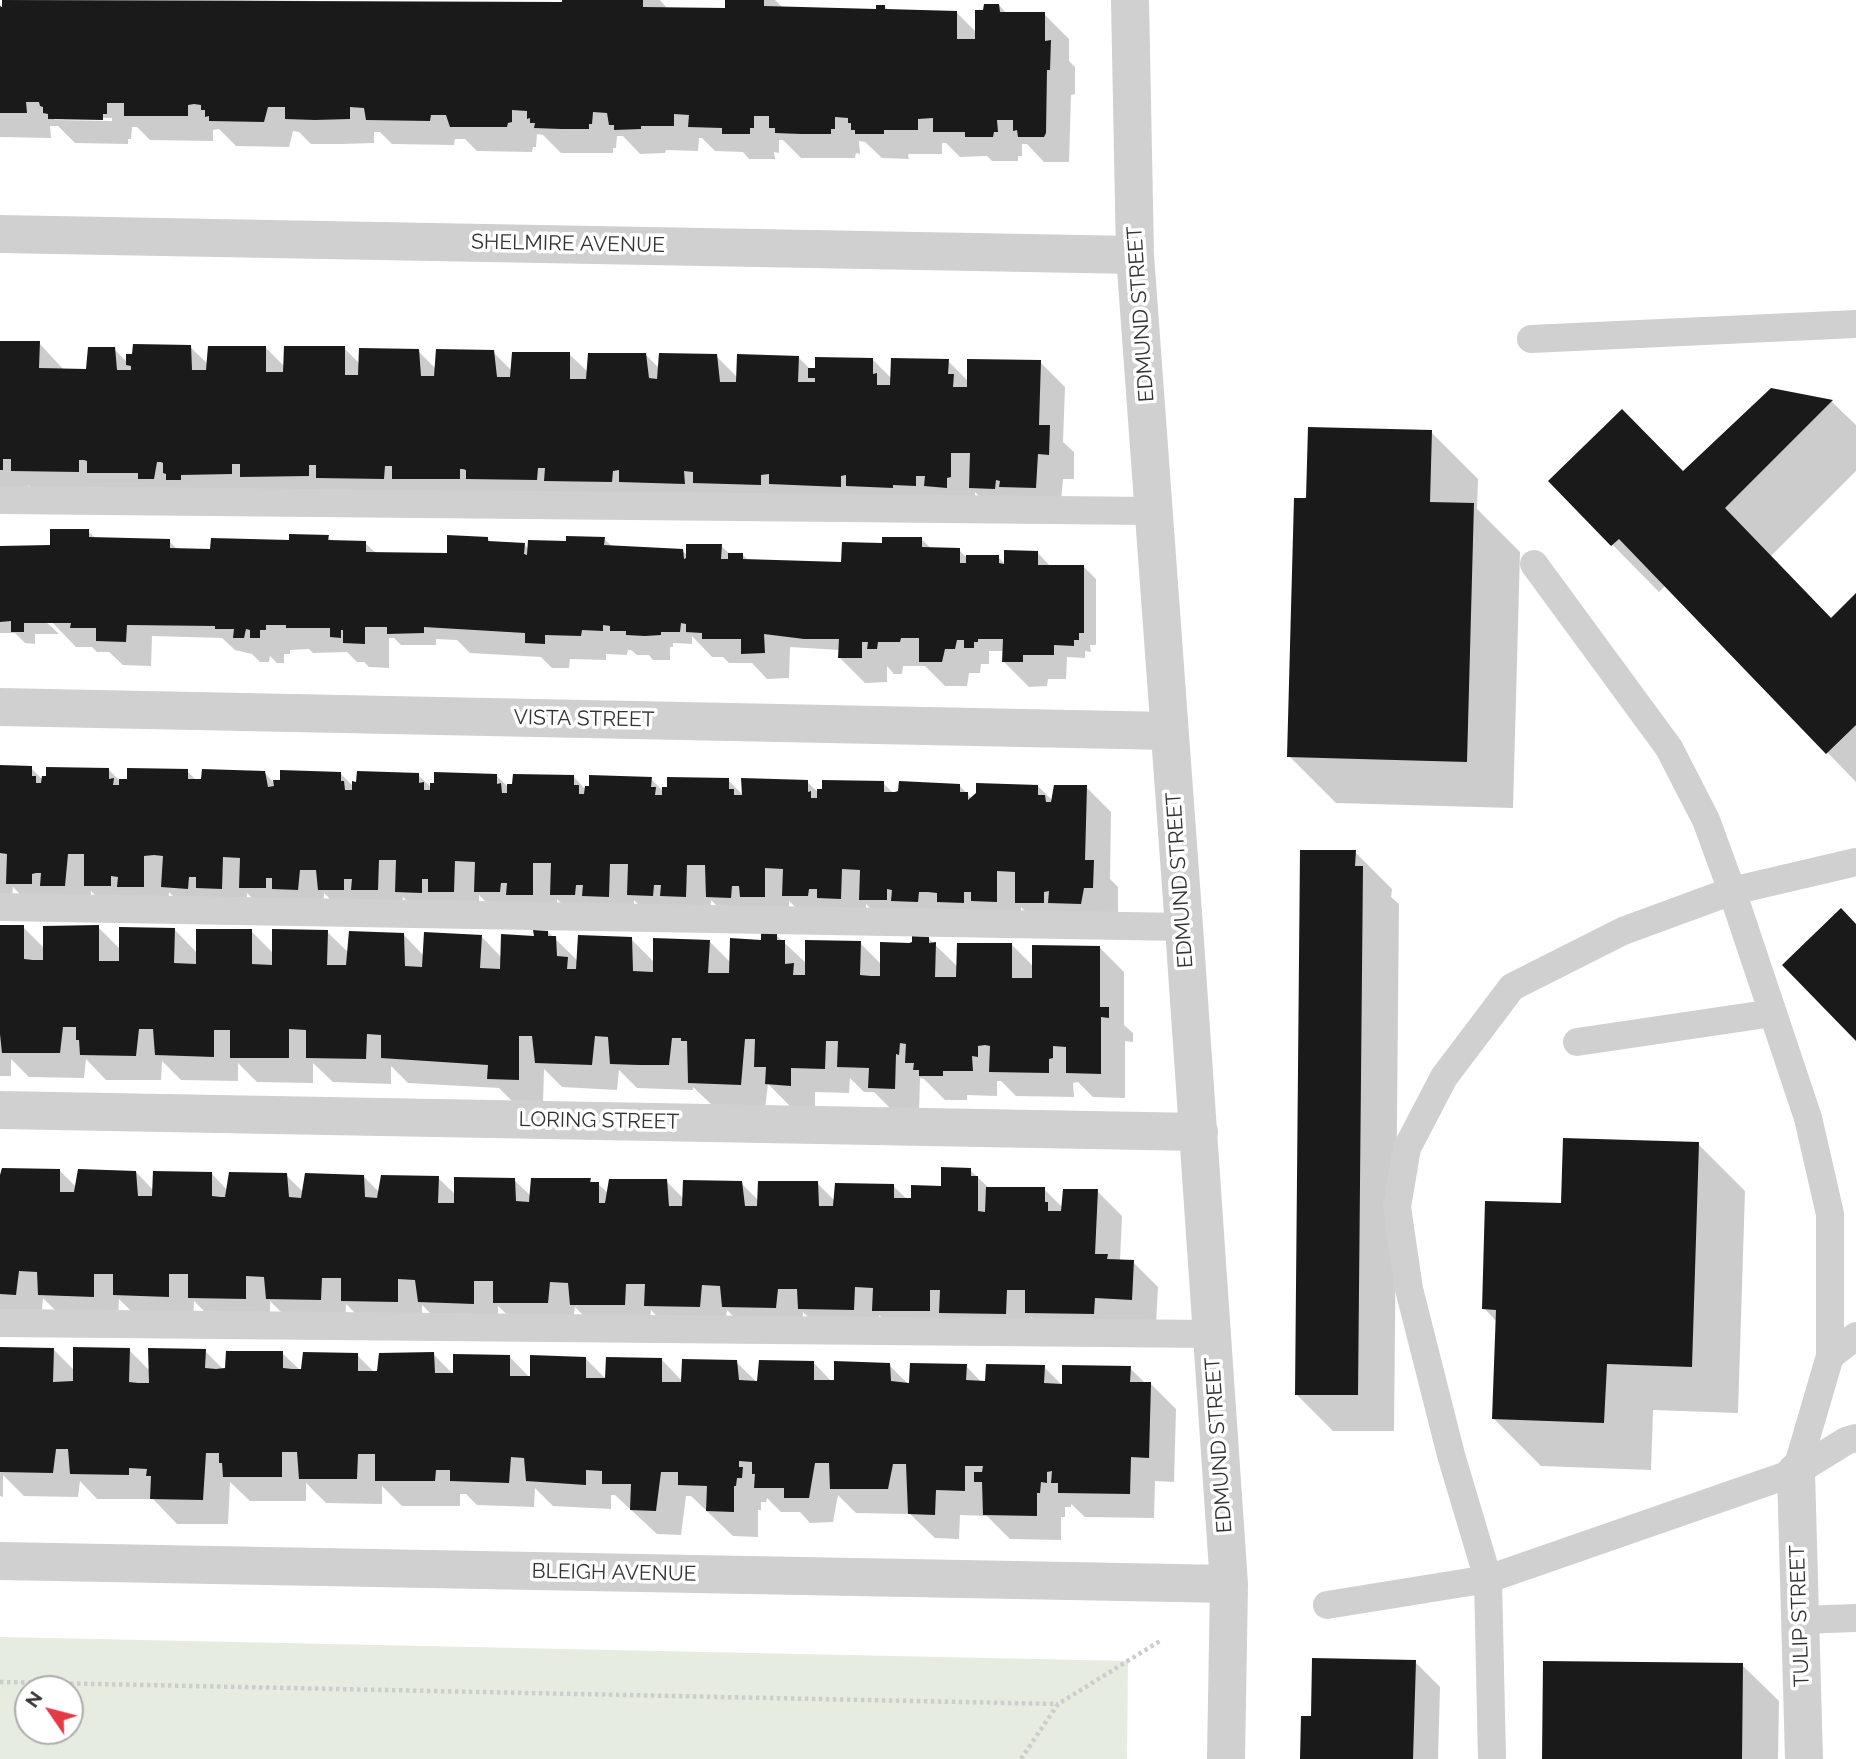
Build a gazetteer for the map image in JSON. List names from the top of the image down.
{
  "streets": {
    "street": [
      "SHELMIRE AVENUE",
      "EDMUND STREET",
      "VISTA STREET",
      "LORING STREET",
      "BLEIGH AVENUE",
      "TULIP STREET"
    ]
  },
  "crossings": [
    ["SHELMIRE AVENUE", "EDMUND STREET"],
    ["EDMUND STREET", "VISTA STREET"],
    ["EDMUND STREET", "LORING STREET"],
    ["EDMUND STREET", "BLEIGH AVENUE"]
  ],
  "north": "top left"
}
